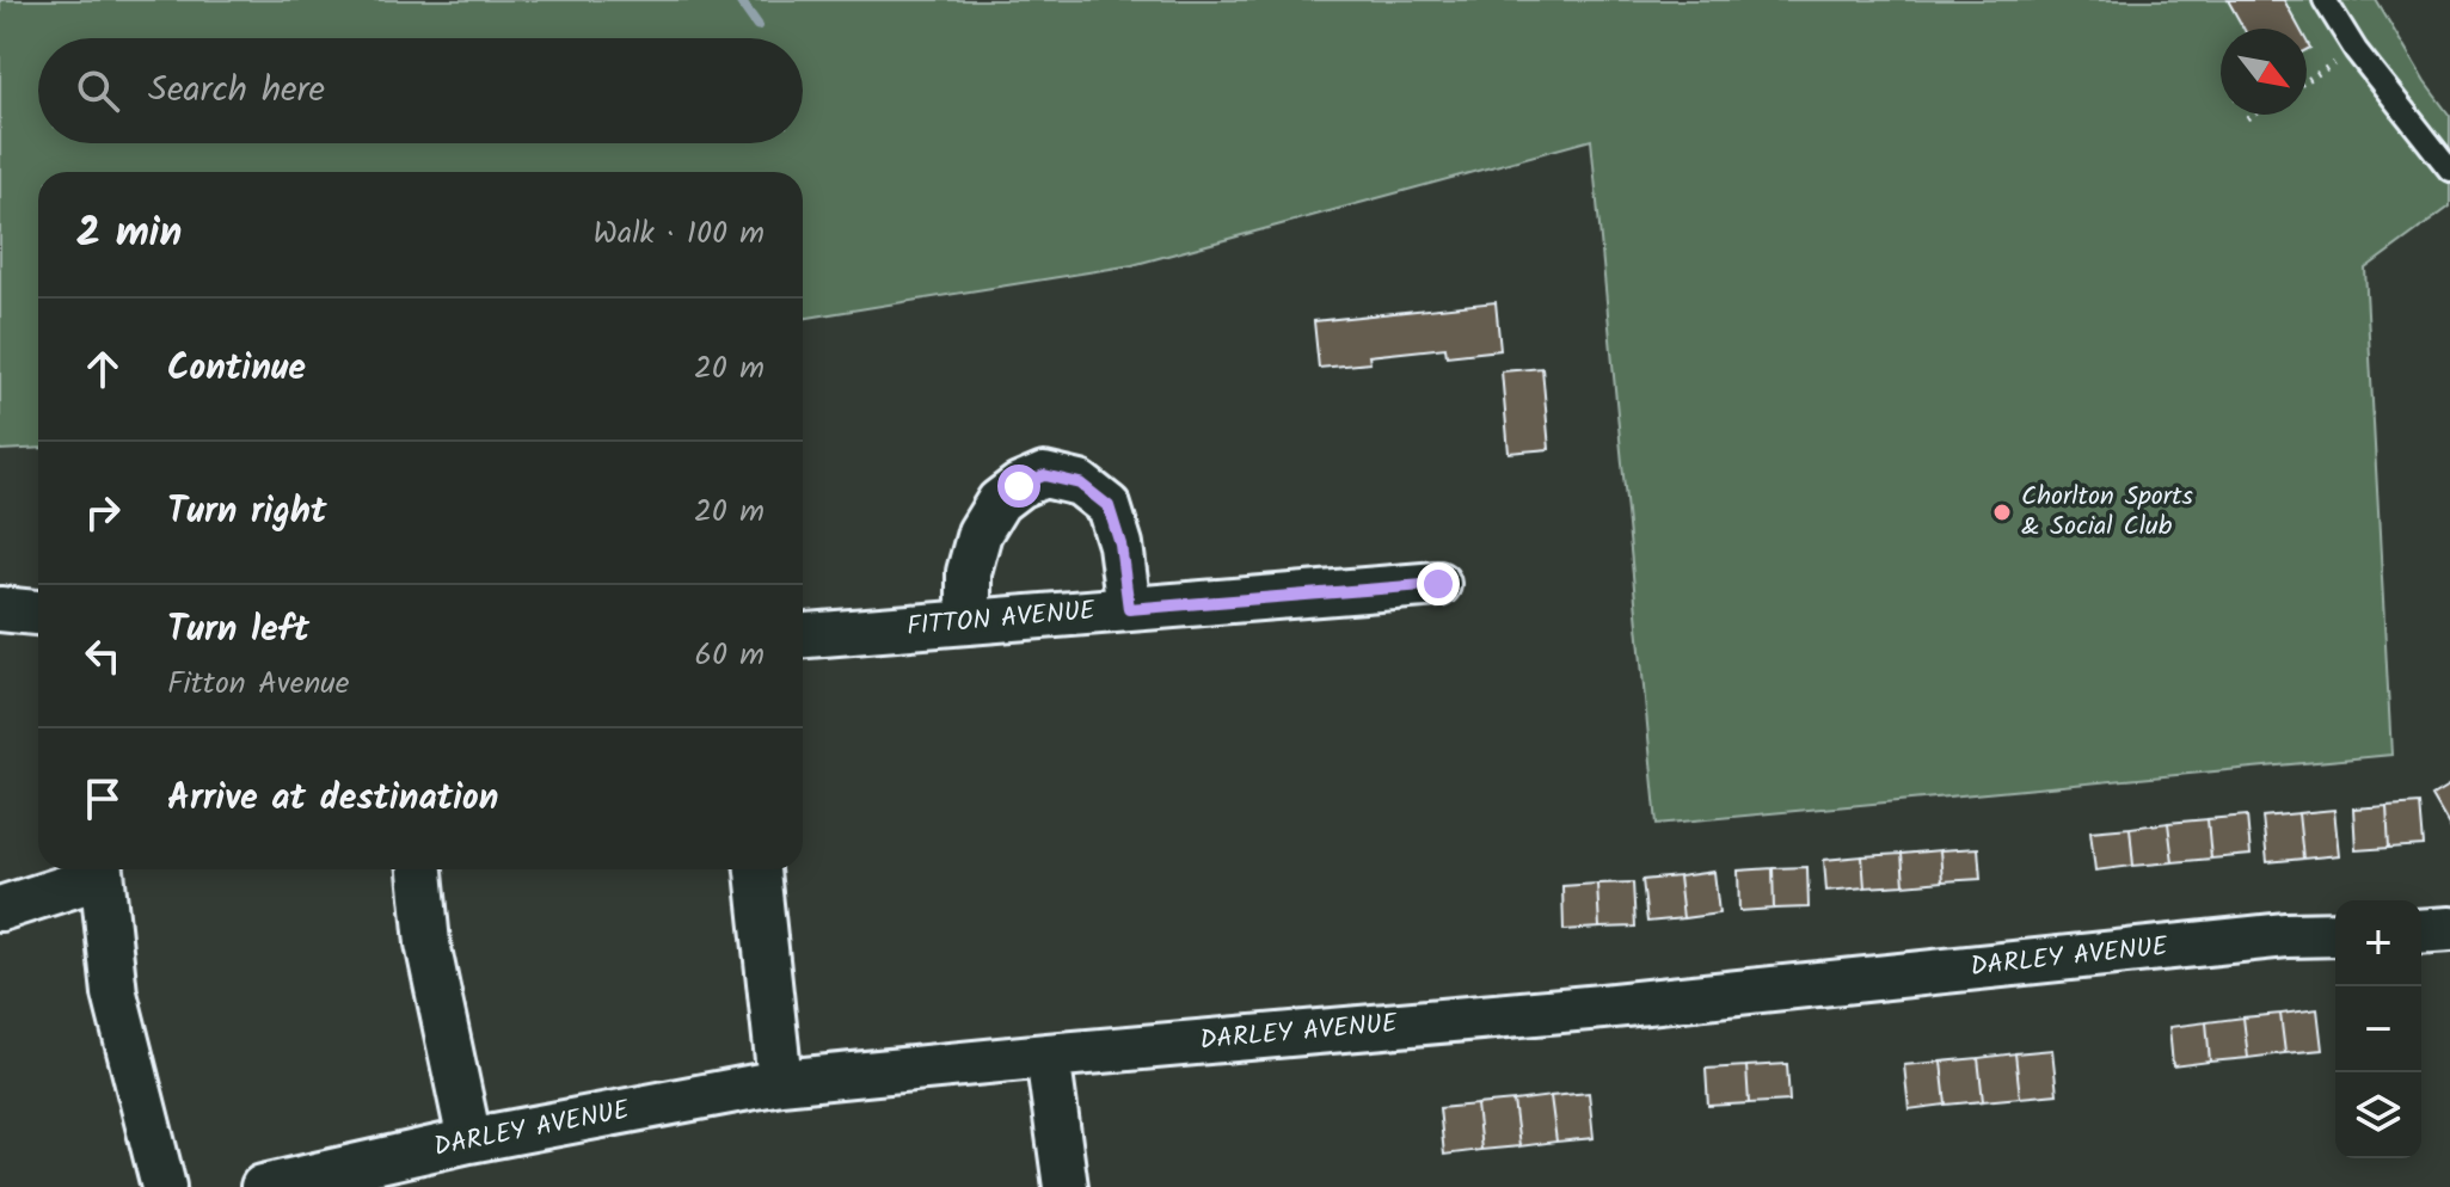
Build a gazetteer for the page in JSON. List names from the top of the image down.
{
  "streets": {
    "street": ["FITTON AVENUE", "DARLEY AVENUE"]
  },
  "places": ["Chorlton Sports & Social Club"],
  "north": "bottom right",
  "page": {
    "search": "Search here",
    "heading": ["2 min", "Walk · 100 m"],
    "list": [
      ["Continue", "20 m"],
      ["Turn right", "20 m"],
      ["Turn left", "Fitton Avenue", "60 m"],
      "Arrive at destination"
    ],
    "map_buttons": ["+", "−"]
  }
}
